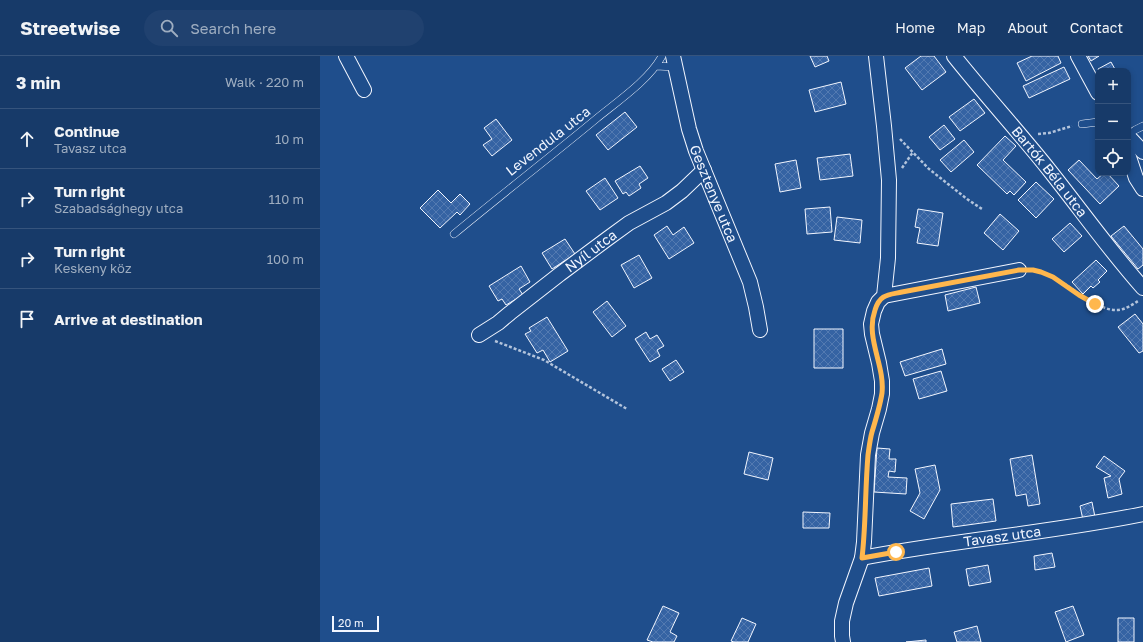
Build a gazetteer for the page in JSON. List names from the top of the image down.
{
  "streets": {
    "street": [
      "Bartók Béla utca",
      "Gesztenye utca",
      "Nyíl utca",
      "Tavasz utca"
    ],
    "lane": ["Levendula utca"]
  },
  "crossings": [
    ["Gesztenye utca", "Nyíl utca"]
  ],
  "scale_bar": "20 m",
  "page": {
    "header": "Streetwise",
    "search": "Search here",
    "nav": [
      "Home",
      "Map",
      "About",
      "Contact"
    ],
    "heading": ["3 min", "Walk · 220 m"],
    "map_buttons": ["+", "−"],
    "list": [
      ["Continue", "Tavasz utca", "10 m"],
      ["Turn right", "Szabadsághegy utca", "110 m"],
      ["Turn right", "Keskeny köz", "100 m"],
      "Arrive at destination"
    ],
    "scale": "20 m"
  }
}
